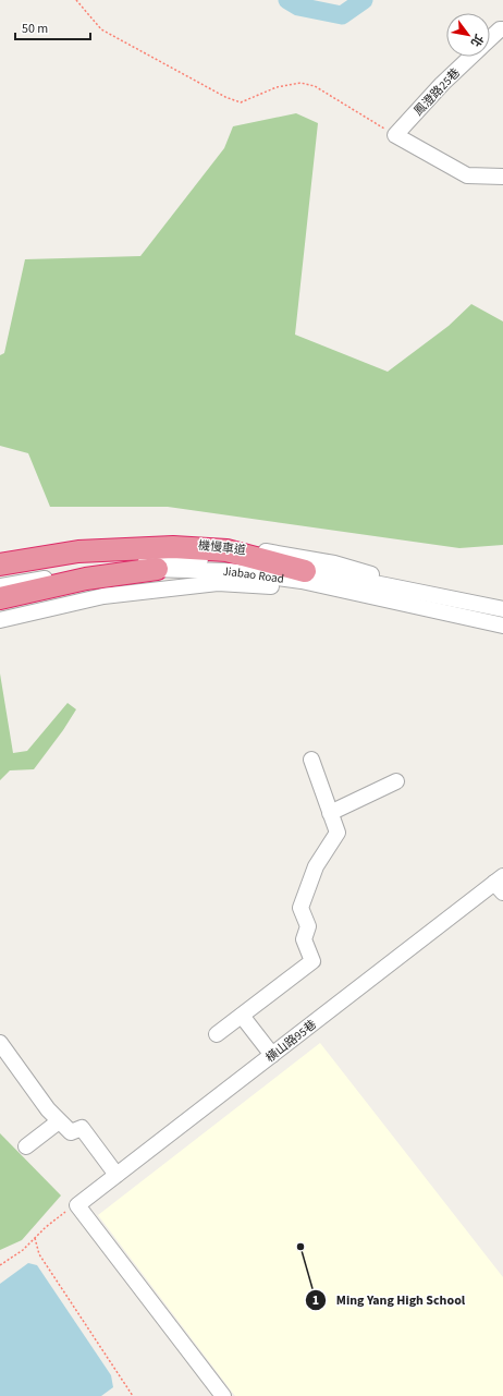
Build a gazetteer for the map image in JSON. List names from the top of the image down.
{
  "streets": {
    "street": [
      "鳳澄路25巷",
      "機慢車道",
      "Jiabao Road",
      "橫山路95巷"
    ]
  },
  "crossings": [
    ["機慢車道", "Jiabao Road"]
  ],
  "places": ["Ming Yang High School"],
  "scale_bar": "50 m",
  "north": "bottom right"
}
